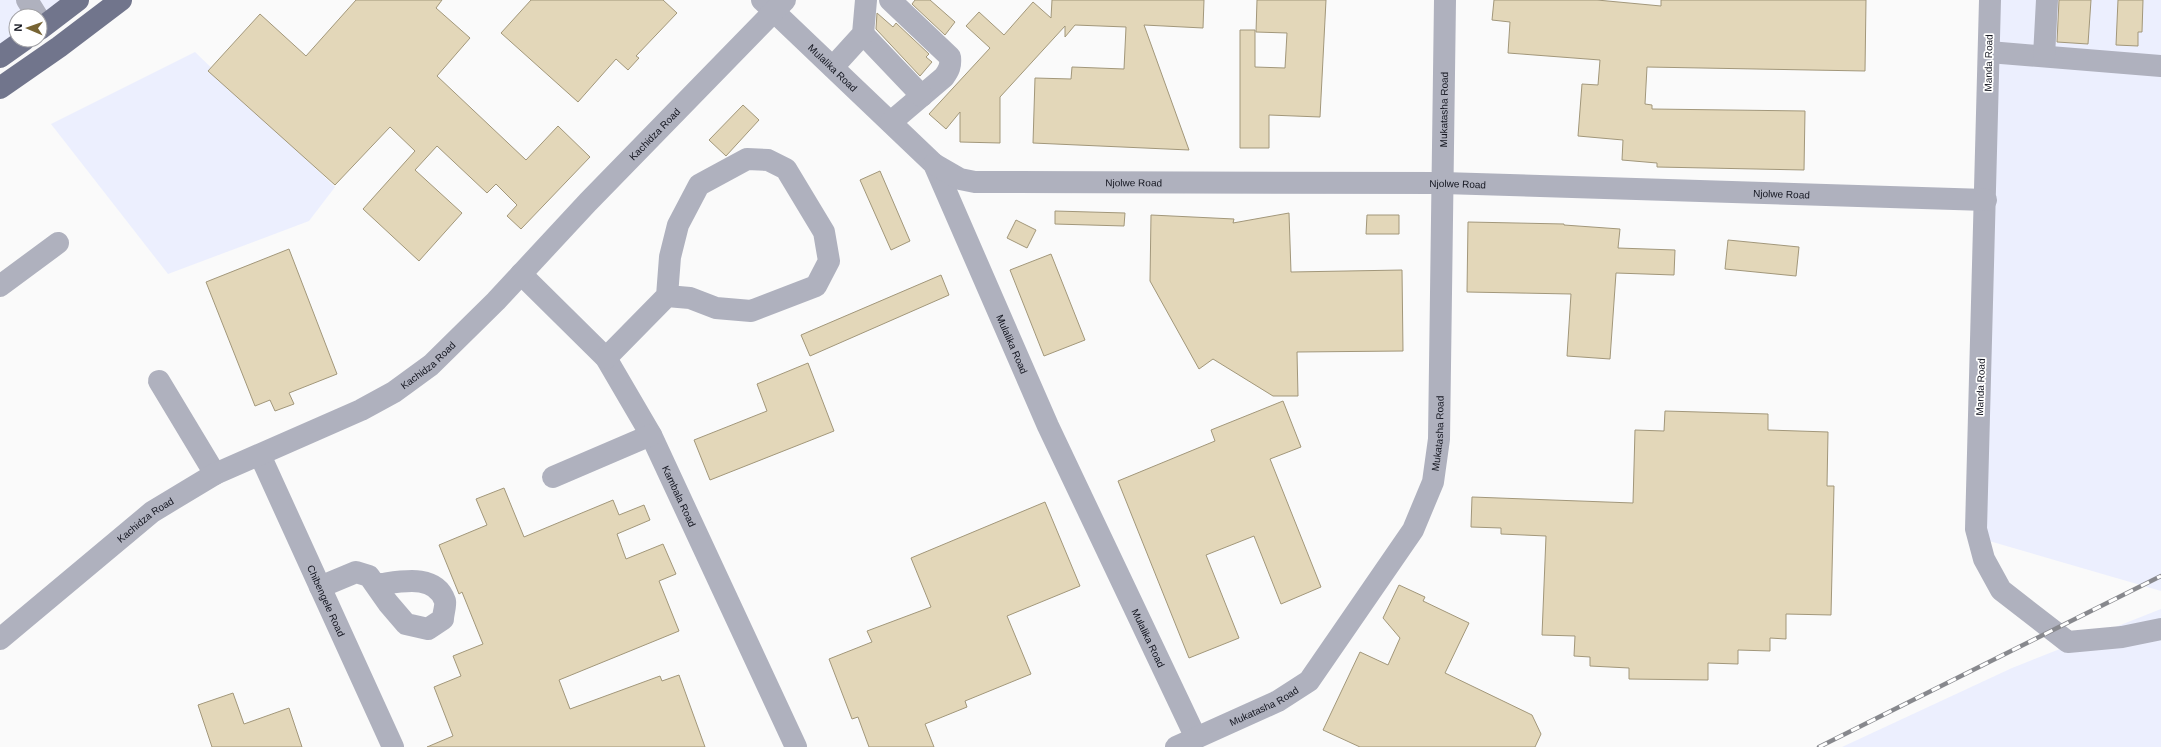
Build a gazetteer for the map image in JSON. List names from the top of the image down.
{
  "streets": {
    "street": [
      "Manda Road",
      "Mulalika Road",
      "Mukatasha Road",
      "Kachidza Road",
      "Njolwe Road",
      "Kambala Road",
      "Chibengele Road"
    ]
  },
  "crossings": [
    ["Manda Road", "Njolwe Road"],
    ["Mulalika Road", "Mukatasha Road"],
    ["Mulalika Road", "Kachidza Road"],
    ["Mulalika Road", "Njolwe Road"],
    ["Mukatasha Road", "Njolwe Road"],
    ["Kachidza Road", "Kambala Road"],
    ["Kachidza Road", "Chibengele Road"]
  ],
  "north": "left"
}
